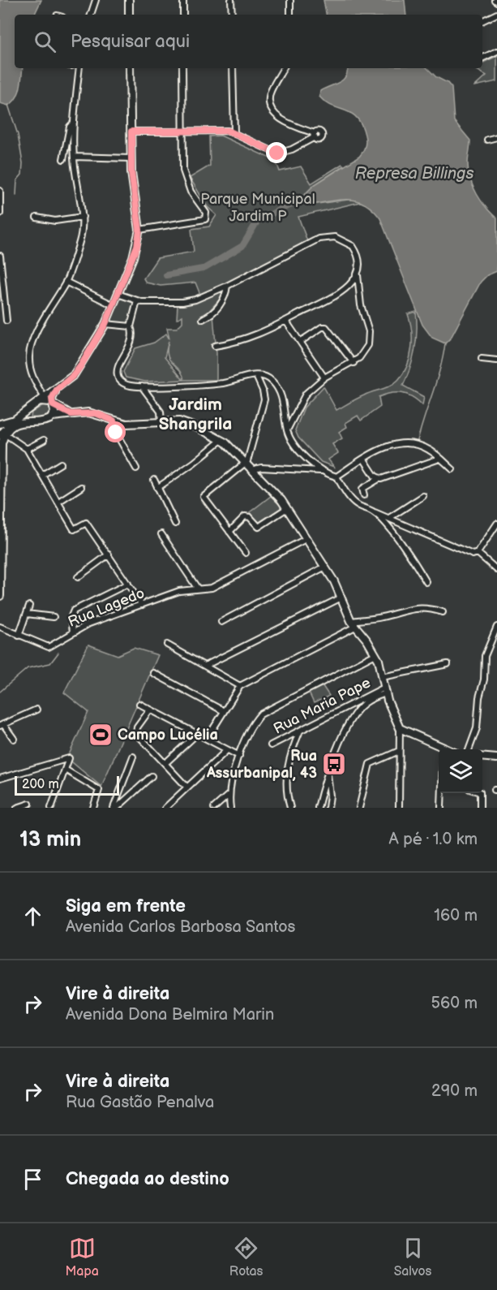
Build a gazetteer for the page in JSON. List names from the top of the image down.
{
  "streets": {
    "street": ["Rua Lagedo", "Rua Maria Pape"]
  },
  "districts": ["Jardim Shangrila"],
  "water": ["Represa Billings"],
  "parks": ["Parque Municipal Jardim P"],
  "places": {
    "sports": ["Campo Lucélia"],
    "bus stop": ["Rua Assurbanipal, 43"]
  },
  "scale_bar": "200 m",
  "page": {
    "search": "Pesquisar aqui",
    "scale": "200 m",
    "heading": ["13 min", "A pé · 1.0 km"],
    "list": [
      ["Siga em frente", "Avenida Carlos Barbosa Santos", "160 m"],
      ["Vire à direita", "Avenida Dona Belmira Marin", "560 m"],
      ["Vire à direita", "Rua Gastão Penalva", "290 m"],
      "Chegada ao destino"
    ],
    "nav": ["Mapa", "Rotas", "Salvos"]
  }
}
